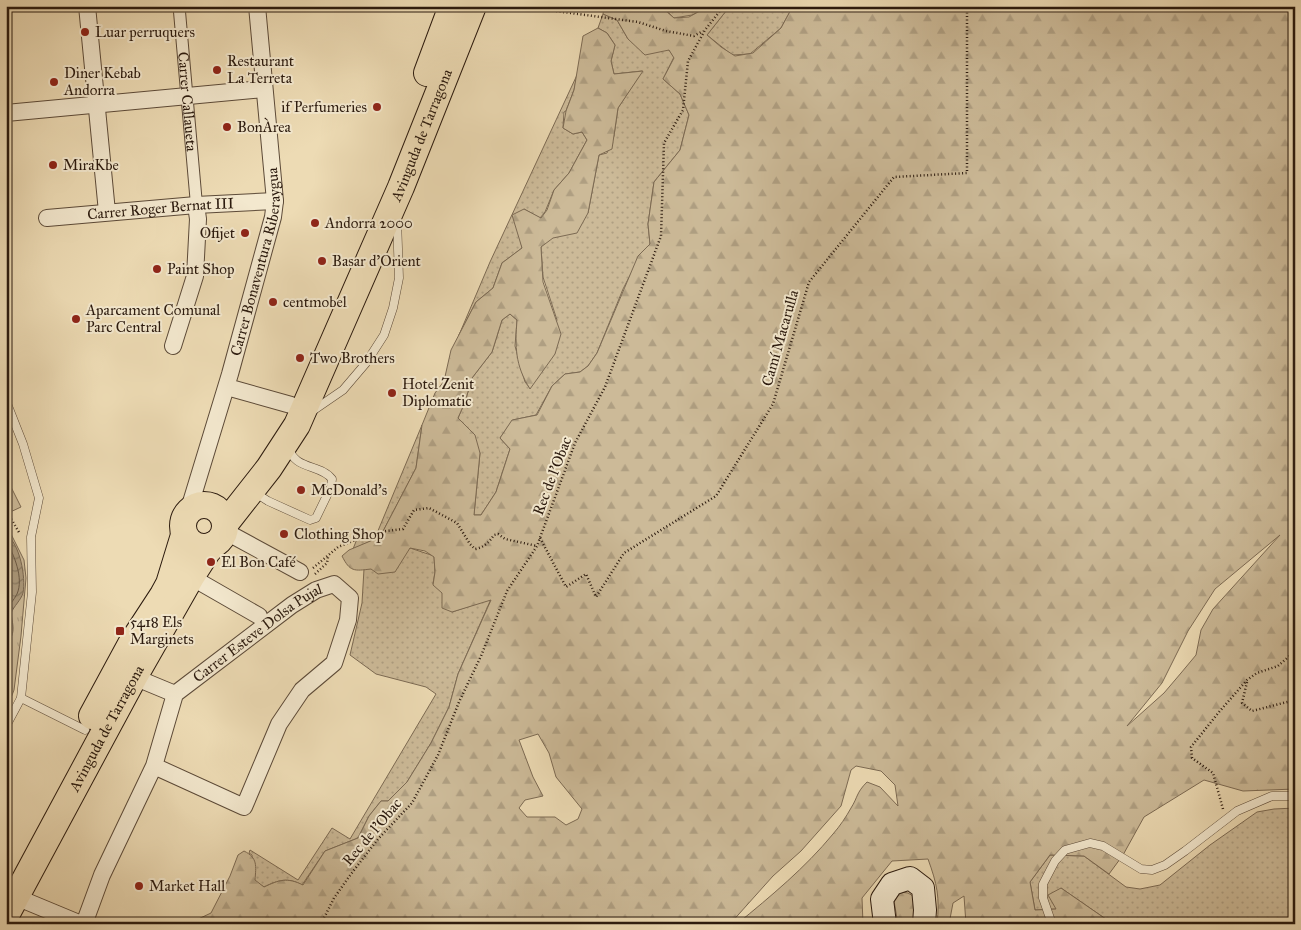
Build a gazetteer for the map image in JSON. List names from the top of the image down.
{
  "streets": {
    "highway": ["Avinguda de Tarragona"],
    "street": [
      "Carrer Callaueta",
      "Carrer Roger Bernat III",
      "Carrer Bonaventura Riberaygua",
      "Carrer Esteve Dolsa Pujal"
    ],
    "path": ["Camí Macarulla", "Rec de l'Obac"]
  },
  "crossings": [
    ["Carrer Callaueta", "Carrer Roger Bernat III"],
    ["Avinguda de Tarragona", "Carrer Bonaventura Riberaygua"],
    ["Carrer Roger Bernat III", "Carrer Bonaventura Riberaygua"],
    ["Camí Macarulla", "Rec de l'Obac"]
  ],
  "places": {
    "other": [
      "Luar perruquers",
      "Restaurant La Terreta",
      "Diner Kebab Andorra",
      "if Perfumeries",
      "BonÀrea",
      "MiraKbe",
      "Andorra 2000",
      "Ofijet",
      "Basar d'Orient",
      "Paint Shop",
      "centmobel",
      "Aparcament Comunal Parc Central",
      "Two Brothers",
      "Hotel Zenit Diplomatic",
      "McDonald's",
      "Clothing Shop",
      "El Bon Café",
      "Market Hall"
    ],
    "transit": ["5418 Els Marginets"]
  }
}
